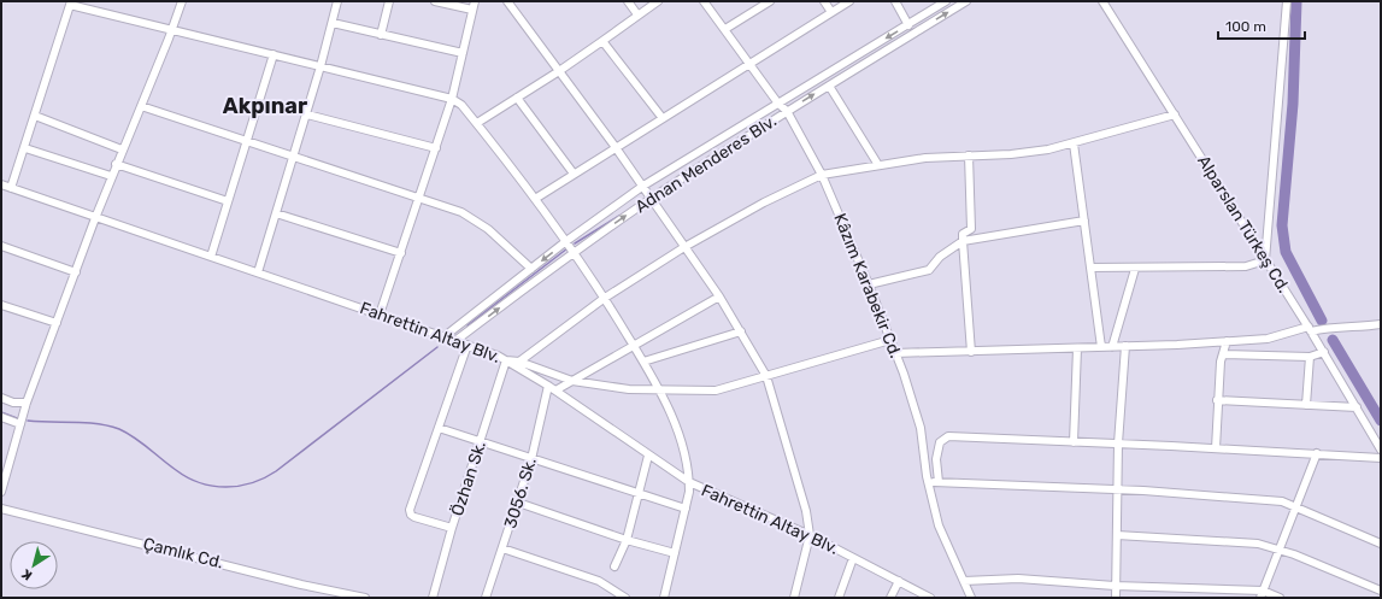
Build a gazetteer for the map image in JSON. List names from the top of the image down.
{
  "streets": {
    "street": [
      "Adnan Menderes Blv.",
      "Alparslan Türkeş Cd.",
      "Kâzım Karabekir Cd.",
      "Fahrettin Altay Blv.",
      "Özhan Sk.",
      "3056. Sk.",
      "Çamlık Cd."
    ]
  },
  "crossings": [
    ["Adnan Menderes Blv.", "Kâzım Karabekir Cd."],
    ["Adnan Menderes Blv.", "Fahrettin Altay Blv."],
    ["Fahrettin Altay Blv.", "Özhan Sk."],
    ["Fahrettin Altay Blv.", "3056. Sk."]
  ],
  "districts": ["Akpınar"],
  "scale_bar": "100 m",
  "north": "bottom left"
}
